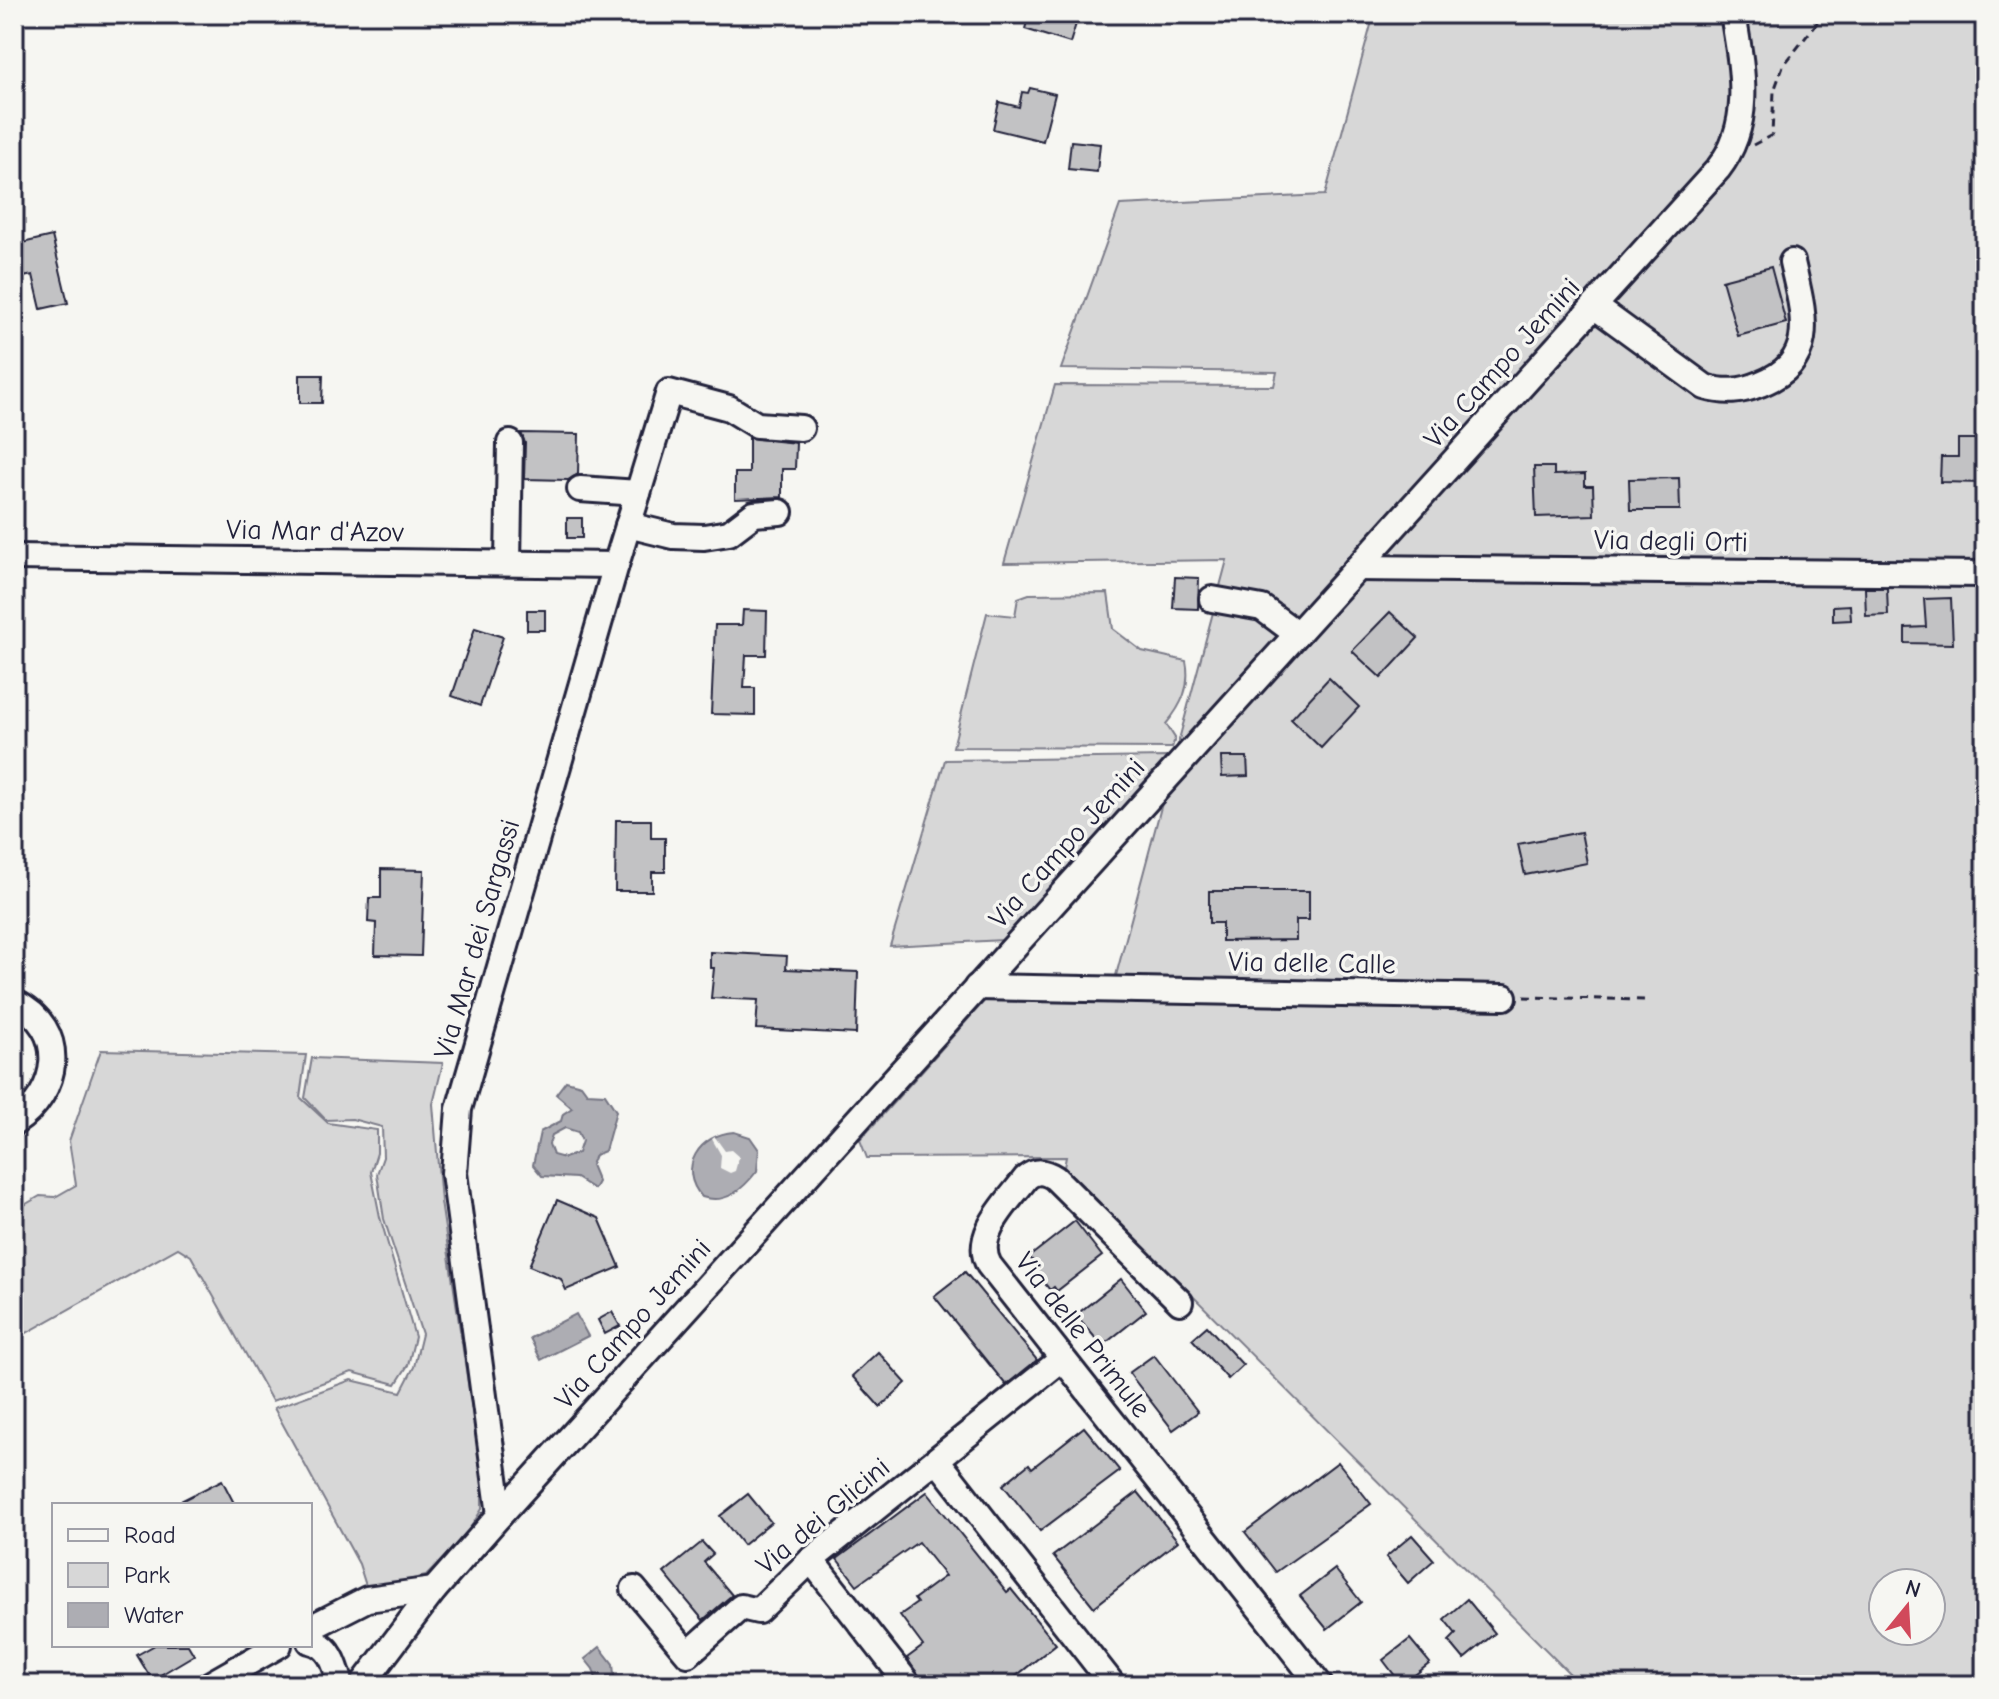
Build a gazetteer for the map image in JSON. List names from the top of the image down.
{
  "streets": {
    "street": [
      "Via Campo Jemini",
      "Via Mar d'Azov",
      "Via degli Orti",
      "Via Mar dei Sargassi",
      "Via delle Calle",
      "Via delle Primule",
      "Via dei Glicini"
    ]
  },
  "crossings": [
    ["Via Campo Jemini", "Via degli Orti"],
    ["Via Campo Jemini", "Via Mar dei Sargassi"],
    ["Via Campo Jemini", "Via delle Calle"],
    ["Via Mar d'Azov", "Via Mar dei Sargassi"],
    ["Via delle Primule", "Via dei Glicini"]
  ],
  "legend": ["Road", "Park", "Water"],
  "north": "top"
}
